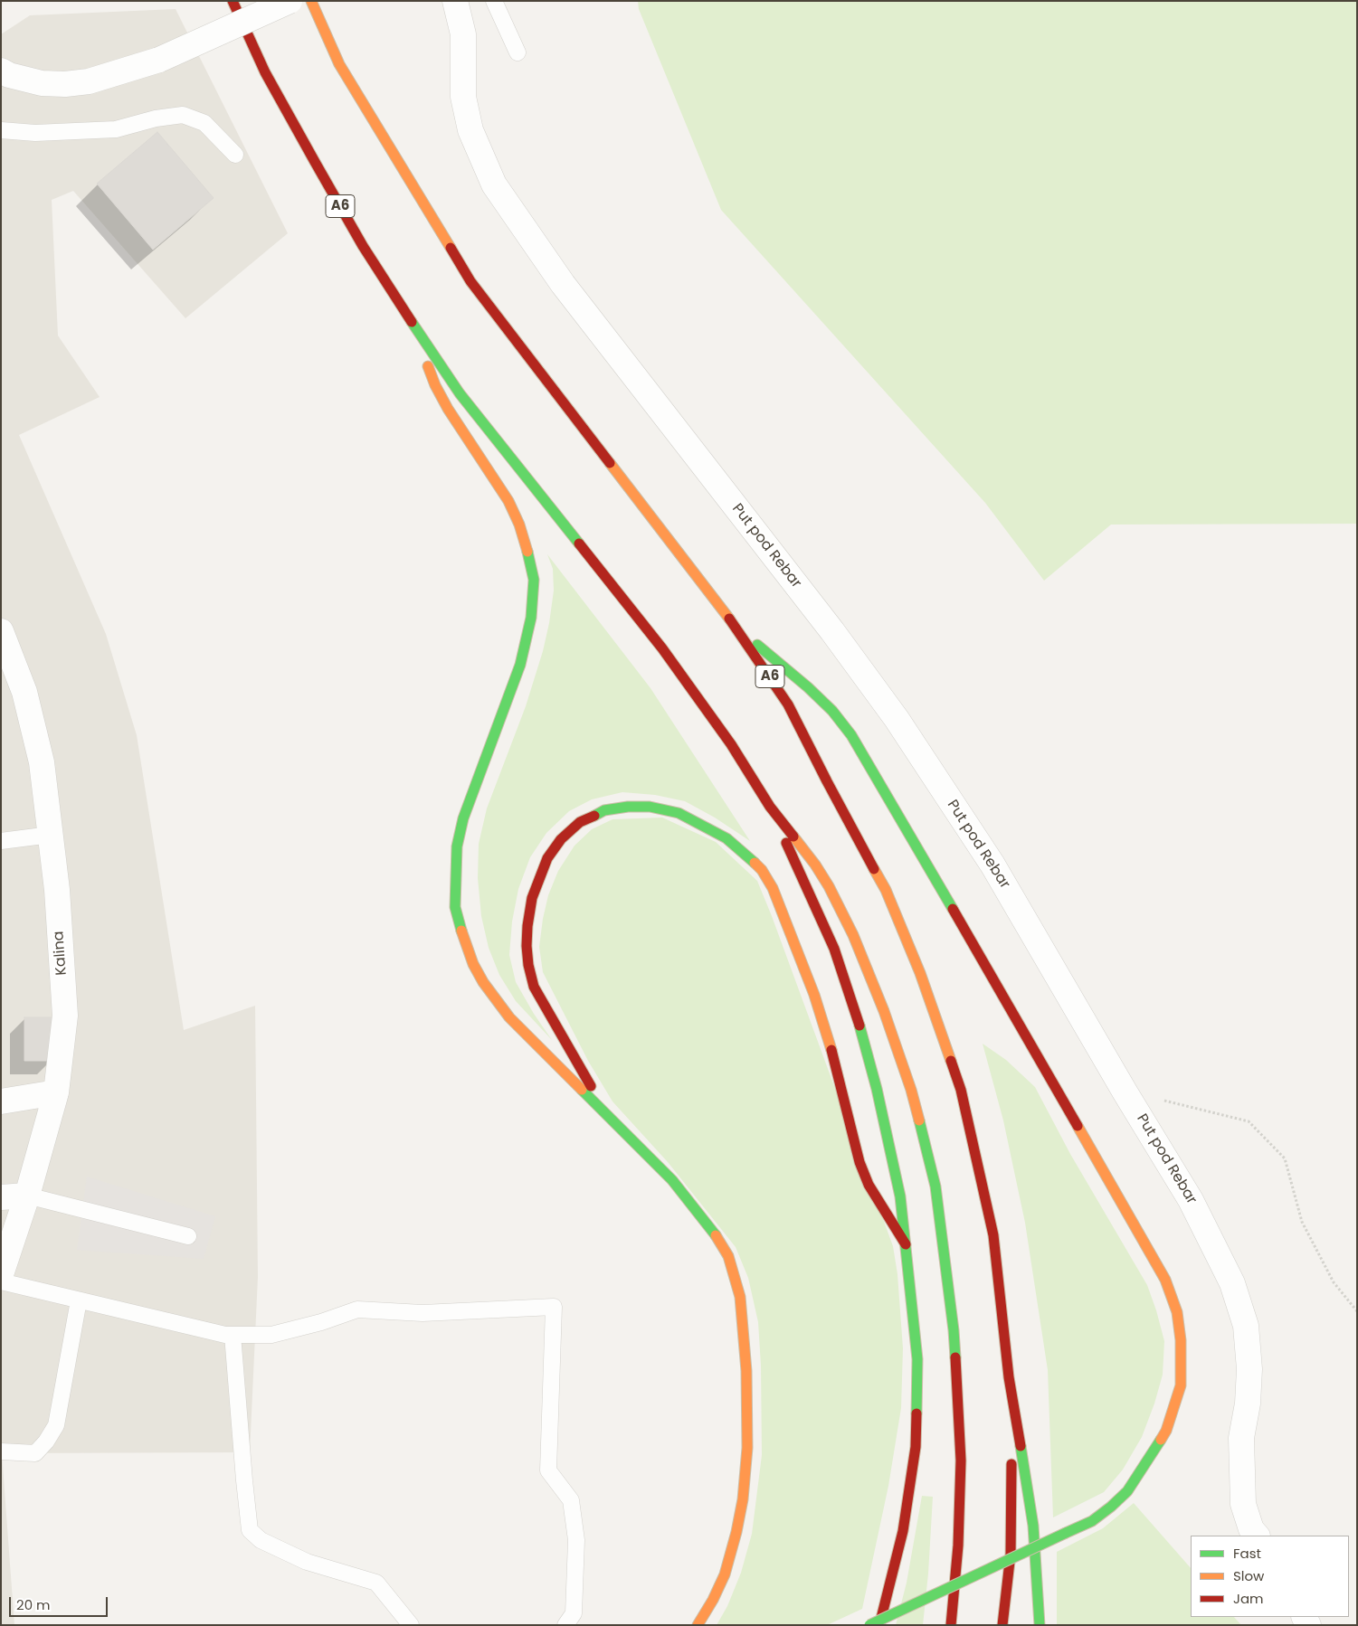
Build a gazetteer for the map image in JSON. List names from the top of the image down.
{
  "streets": {
    "highway": ["A6"],
    "street": ["Put pod Rebar", "Kalina"]
  },
  "legend": ["Fast", "Slow", "Jam"],
  "scale_bar": "20 m"
}
